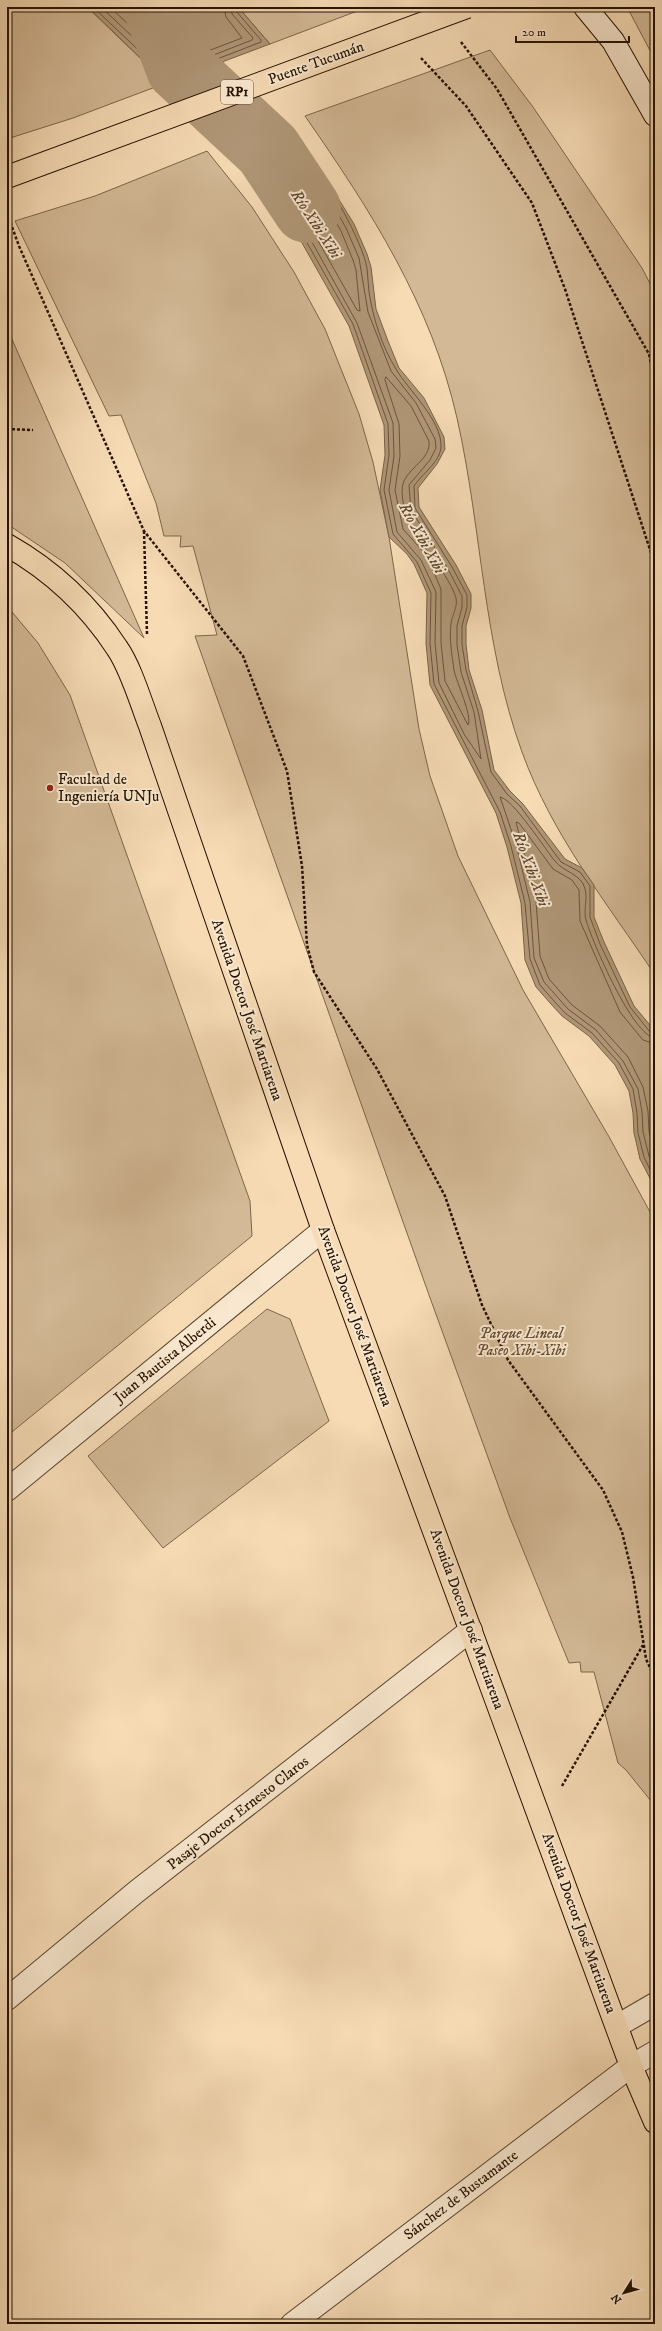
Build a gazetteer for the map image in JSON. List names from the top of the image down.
{
  "streets": {
    "main road": ["Puente Tucumán", "RP1", "Avenida Doctor José Martiarena"],
    "street": ["Juan Bautista Alberdi", "Pasaje Doctor Ernesto Claros", "Sánchez de Bustamante"]
  },
  "crossings": [
    ["Avenida Doctor José Martiarena", "Juan Bautista Alberdi"],
    ["Avenida Doctor José Martiarena", "Pasaje Doctor Ernesto Claros"],
    ["Avenida Doctor José Martiarena", "Sánchez de Bustamante"]
  ],
  "water": ["Río Xibi Xibi"],
  "parks": ["Parque Lineal Paseo Xibi-Xibi"],
  "places": ["Facultad de Ingeniería UNJu"],
  "scale_bar": "20 m",
  "north": "bottom left"
}
